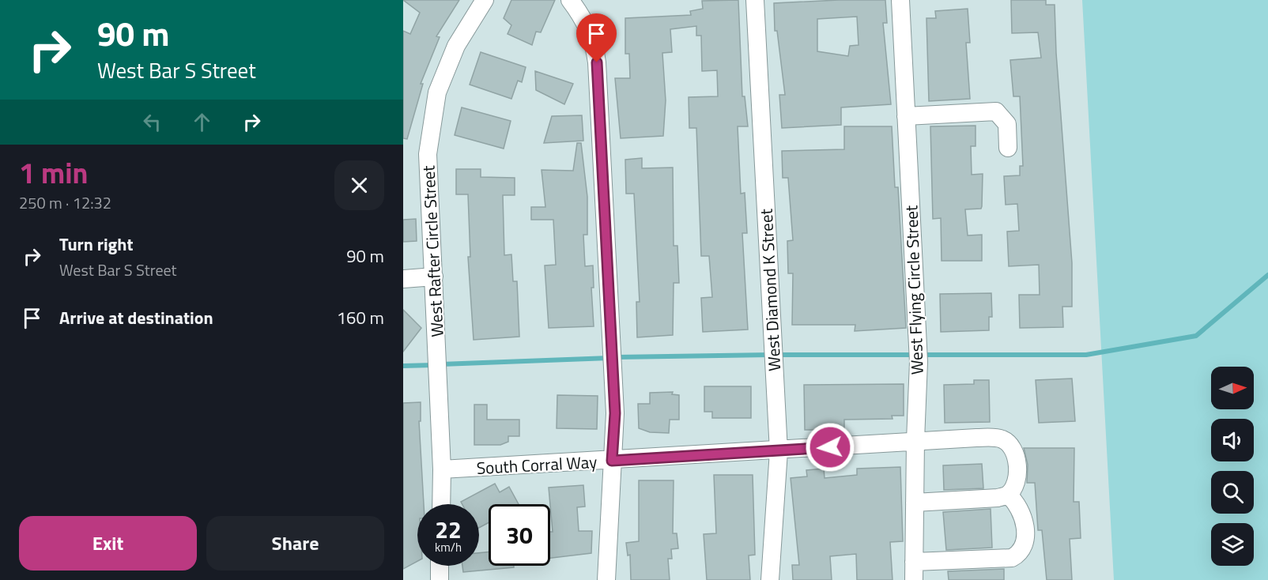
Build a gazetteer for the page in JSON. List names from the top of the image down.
{
  "streets": {
    "street": [
      "West Rafter Circle Street",
      "West Diamond K Street",
      "West Flying Circle Street",
      "South Corral Way"
    ]
  },
  "crossings": [
    ["West Rafter Circle Street", "South Corral Way"],
    ["West Diamond K Street", "South Corral Way"],
    ["West Flying Circle Street", "South Corral Way"]
  ],
  "north": "right",
  "page": {
    "turn": ["90 m", "West Bar S Street"],
    "heading": ["1 min", "250 m · 12:32"],
    "list": [
      {
        "name": "Turn right",
        "note": "West Bar S Street",
        "value": "90 m"
      },
      {
        "name": "Arrive at destination",
        "value": "160 m"
      }
    ],
    "speed": "22 km/h",
    "limit": "30",
    "buttons": ["Exit", "Share"]
  }
}
